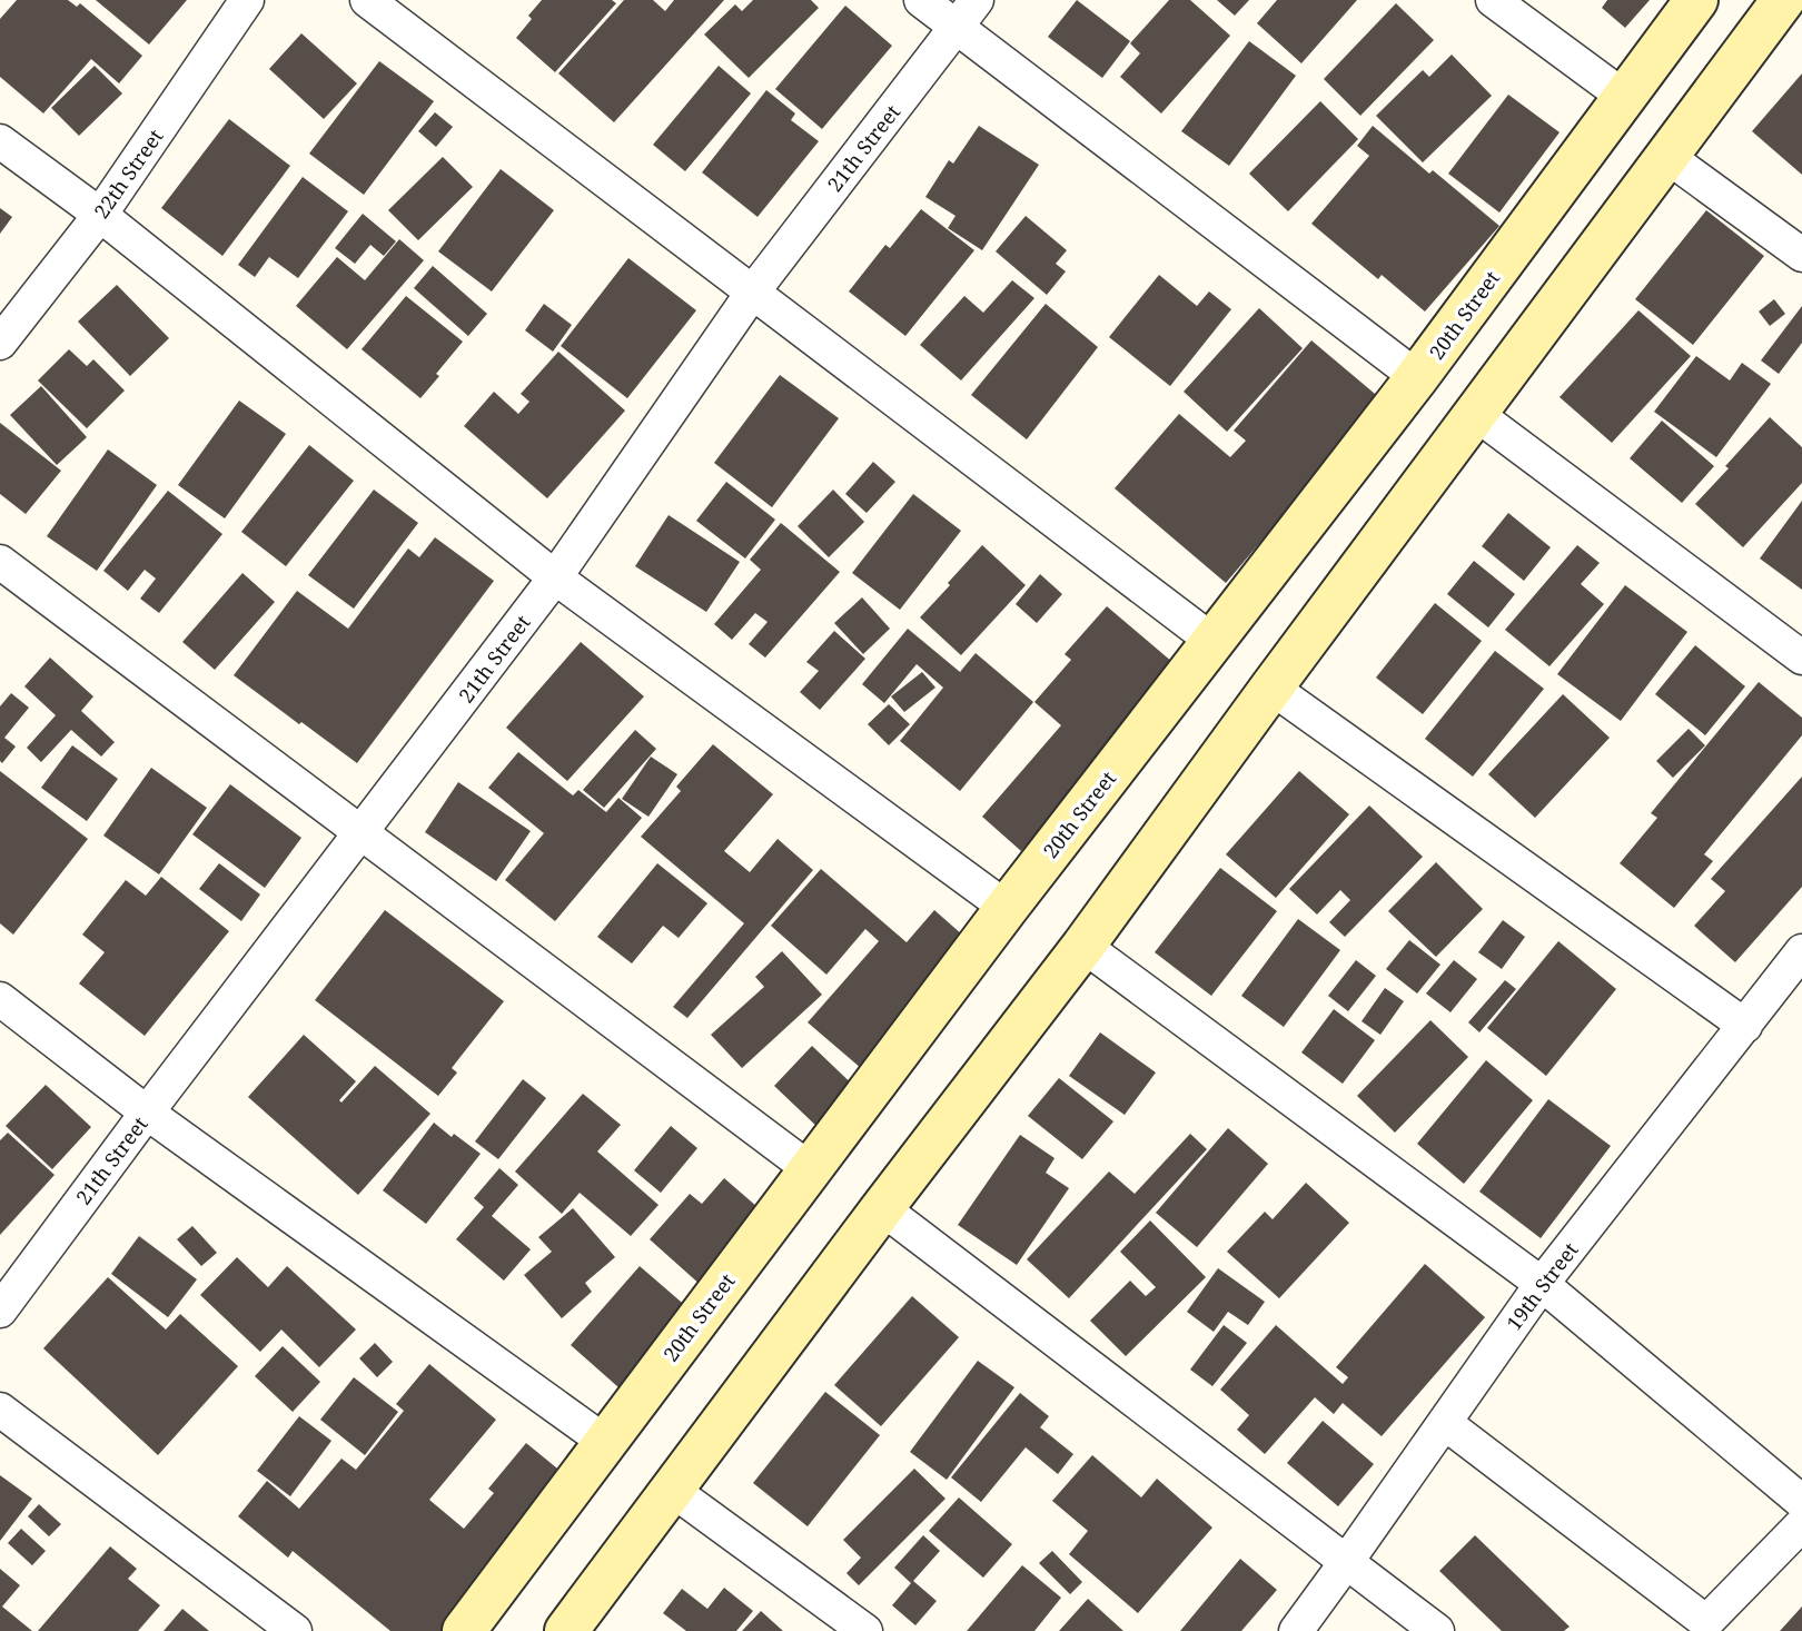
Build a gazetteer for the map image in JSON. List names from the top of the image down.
{
  "streets": {
    "street": [
      "21th Street",
      "22th Street",
      "20th Street",
      "19th Street"
    ]
  }
}
